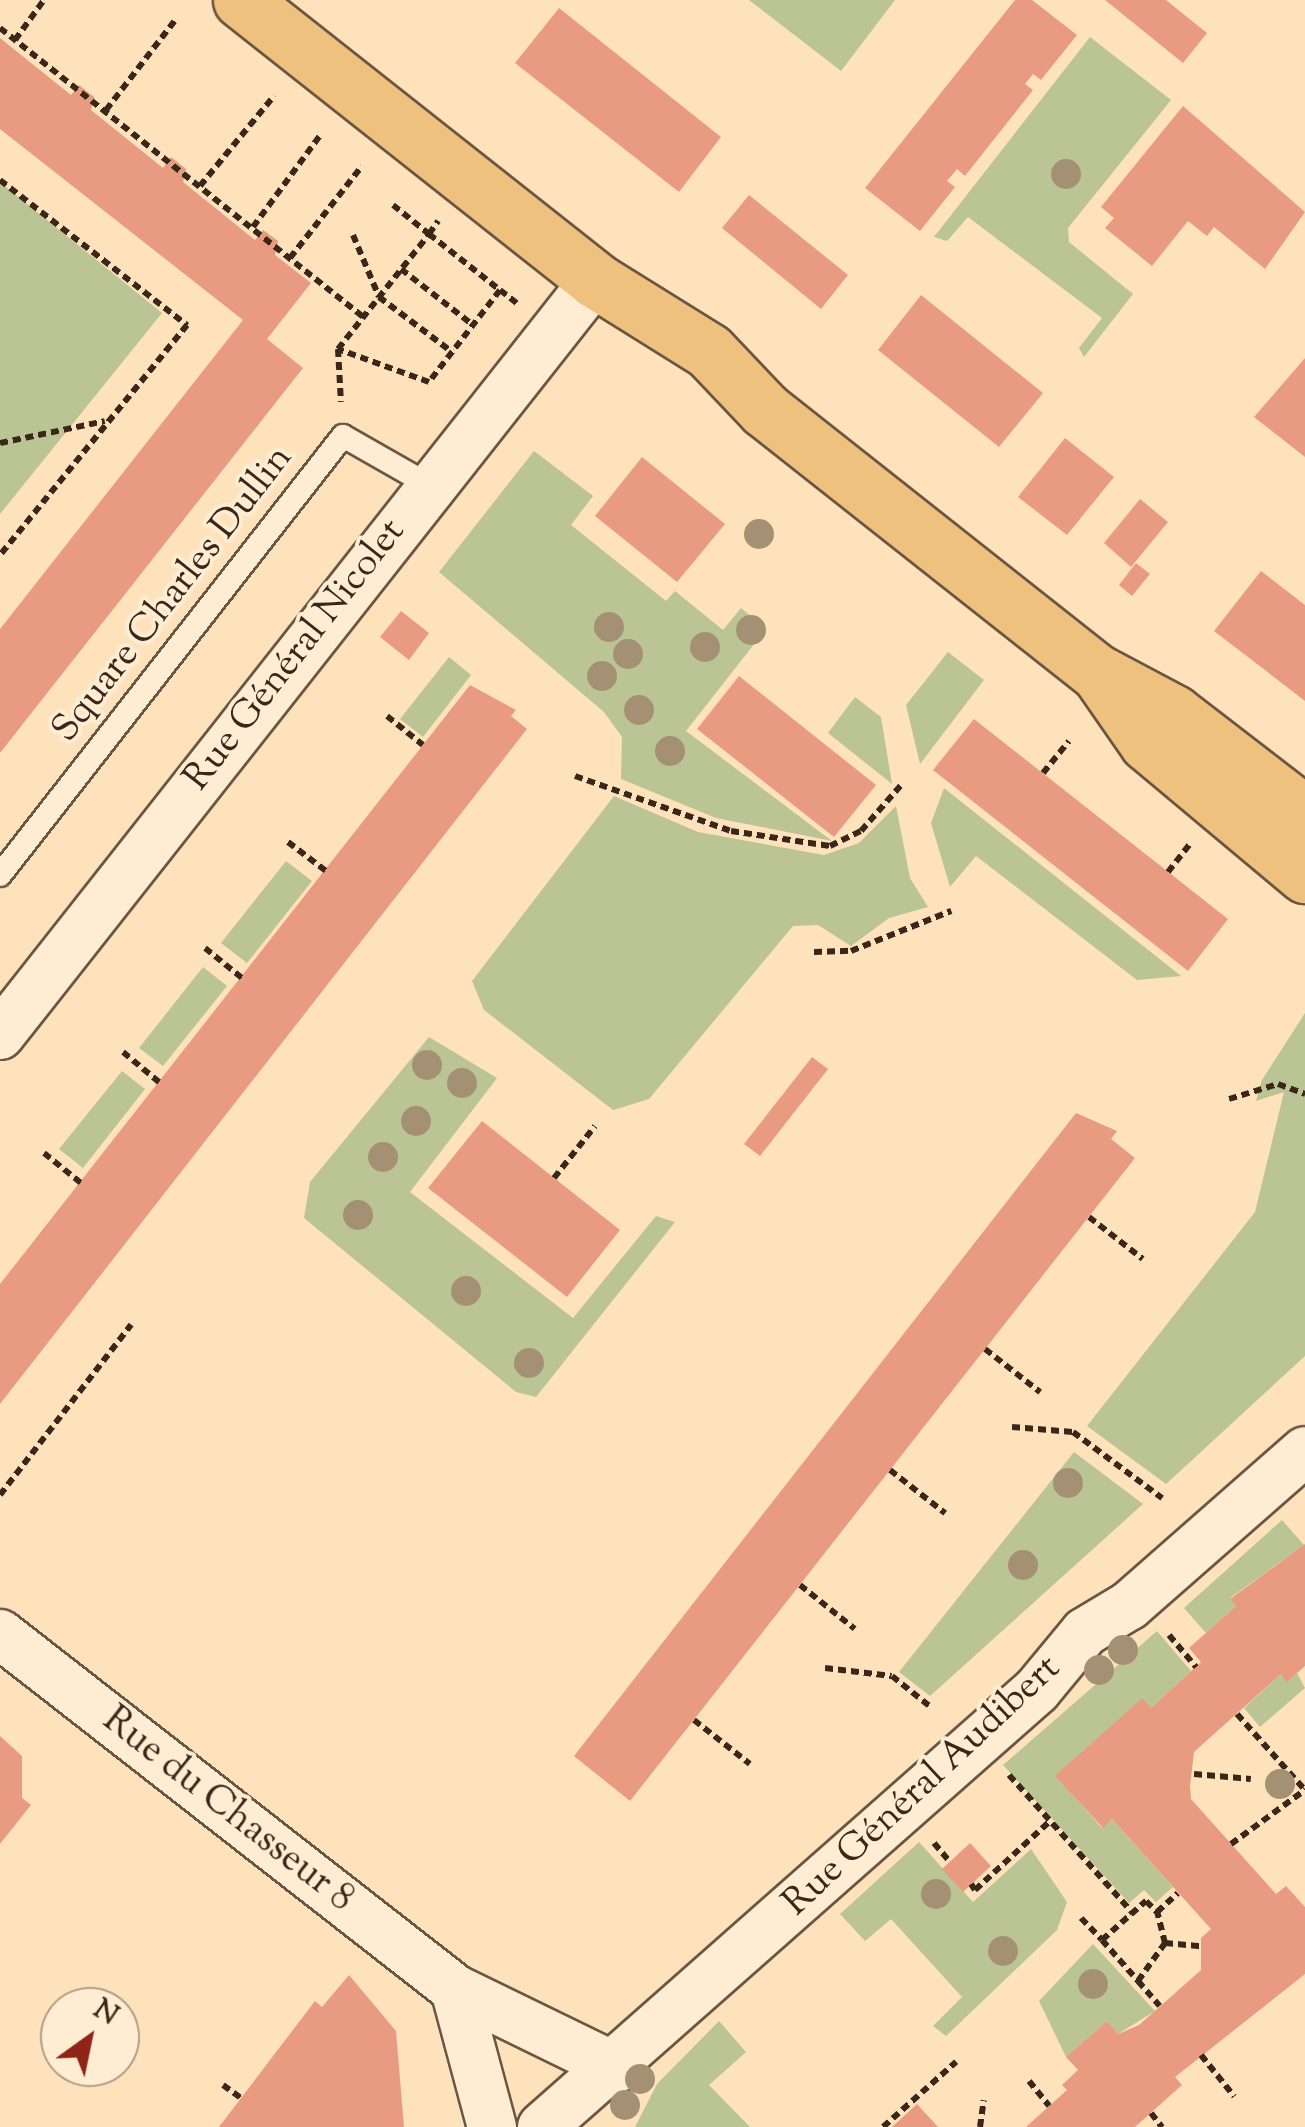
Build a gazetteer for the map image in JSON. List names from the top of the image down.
{
  "streets": {
    "street": ["Rue Général Nicolet", "Rue Général Audibert", "Rue du Chasseur 8"],
    "lane": ["Square Charles Dullin"]
  },
  "crossings": [
    ["Square Charles Dullin", "Rue Général Nicolet"],
    ["Rue Général Audibert", "Rue du Chasseur 8"]
  ],
  "north": "top right"
}
